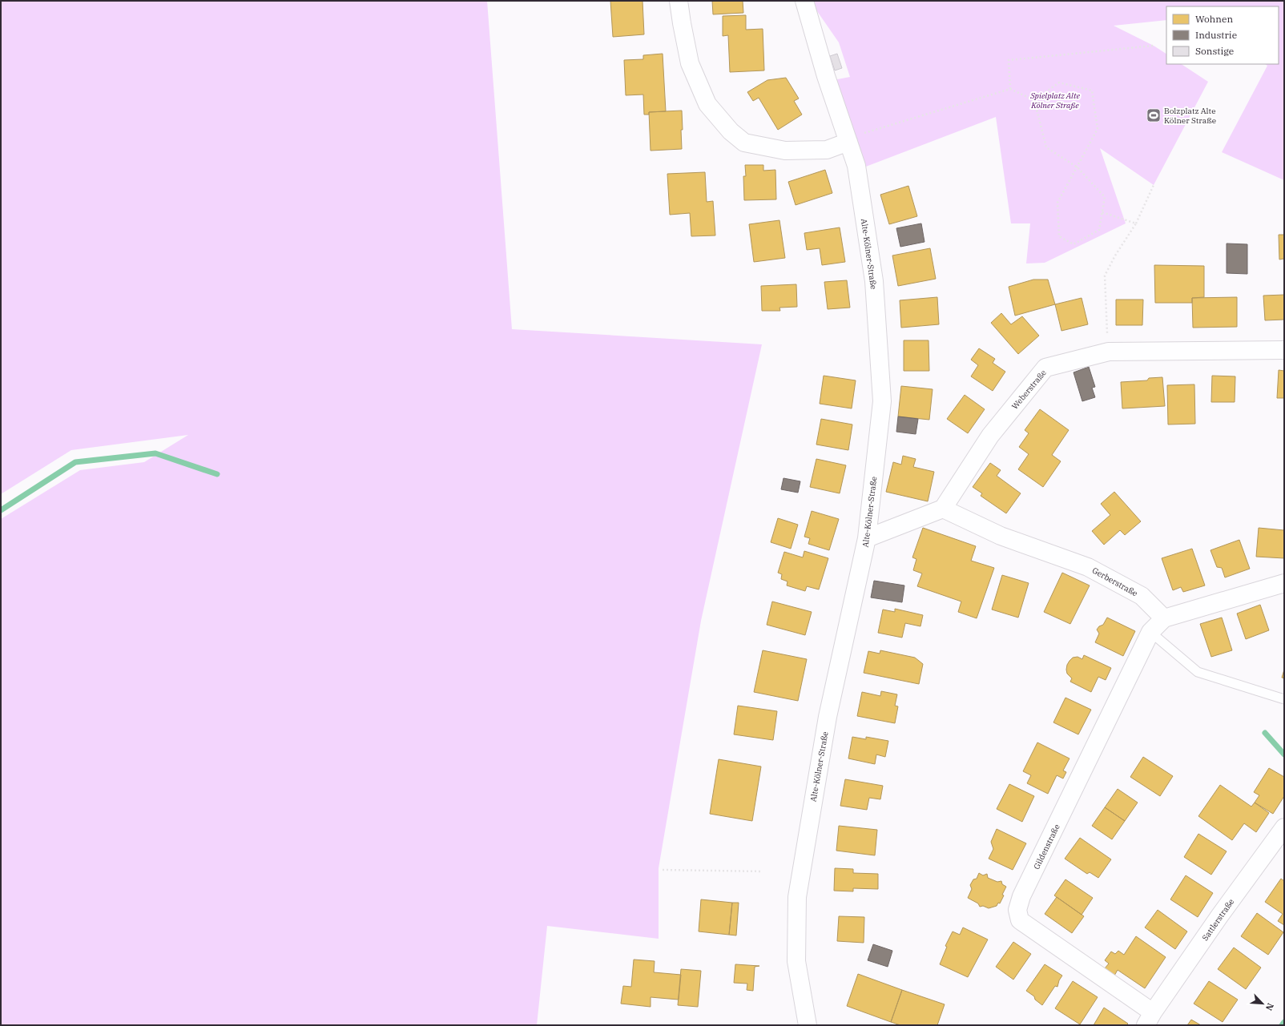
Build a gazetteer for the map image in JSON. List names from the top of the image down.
{
  "streets": {
    "street": [
      "Alte-Kölner-Straße",
      "Weberstraße",
      "Gerberstraße",
      "Gildenstraße",
      "Sattlerstraße"
    ]
  },
  "crossings": [
    ["Weberstraße", "Gerberstraße"],
    ["Gerberstraße", "Gildenstraße"],
    ["Gildenstraße", "Sattlerstraße"]
  ],
  "parks": ["Spielplatz Alte Kölner Straße"],
  "places": {
    "sports": ["Bolzplatz Alte Kölner Straße"]
  },
  "legend": ["Wohnen", "Industrie", "Sonstige"],
  "north": "bottom right"
}
